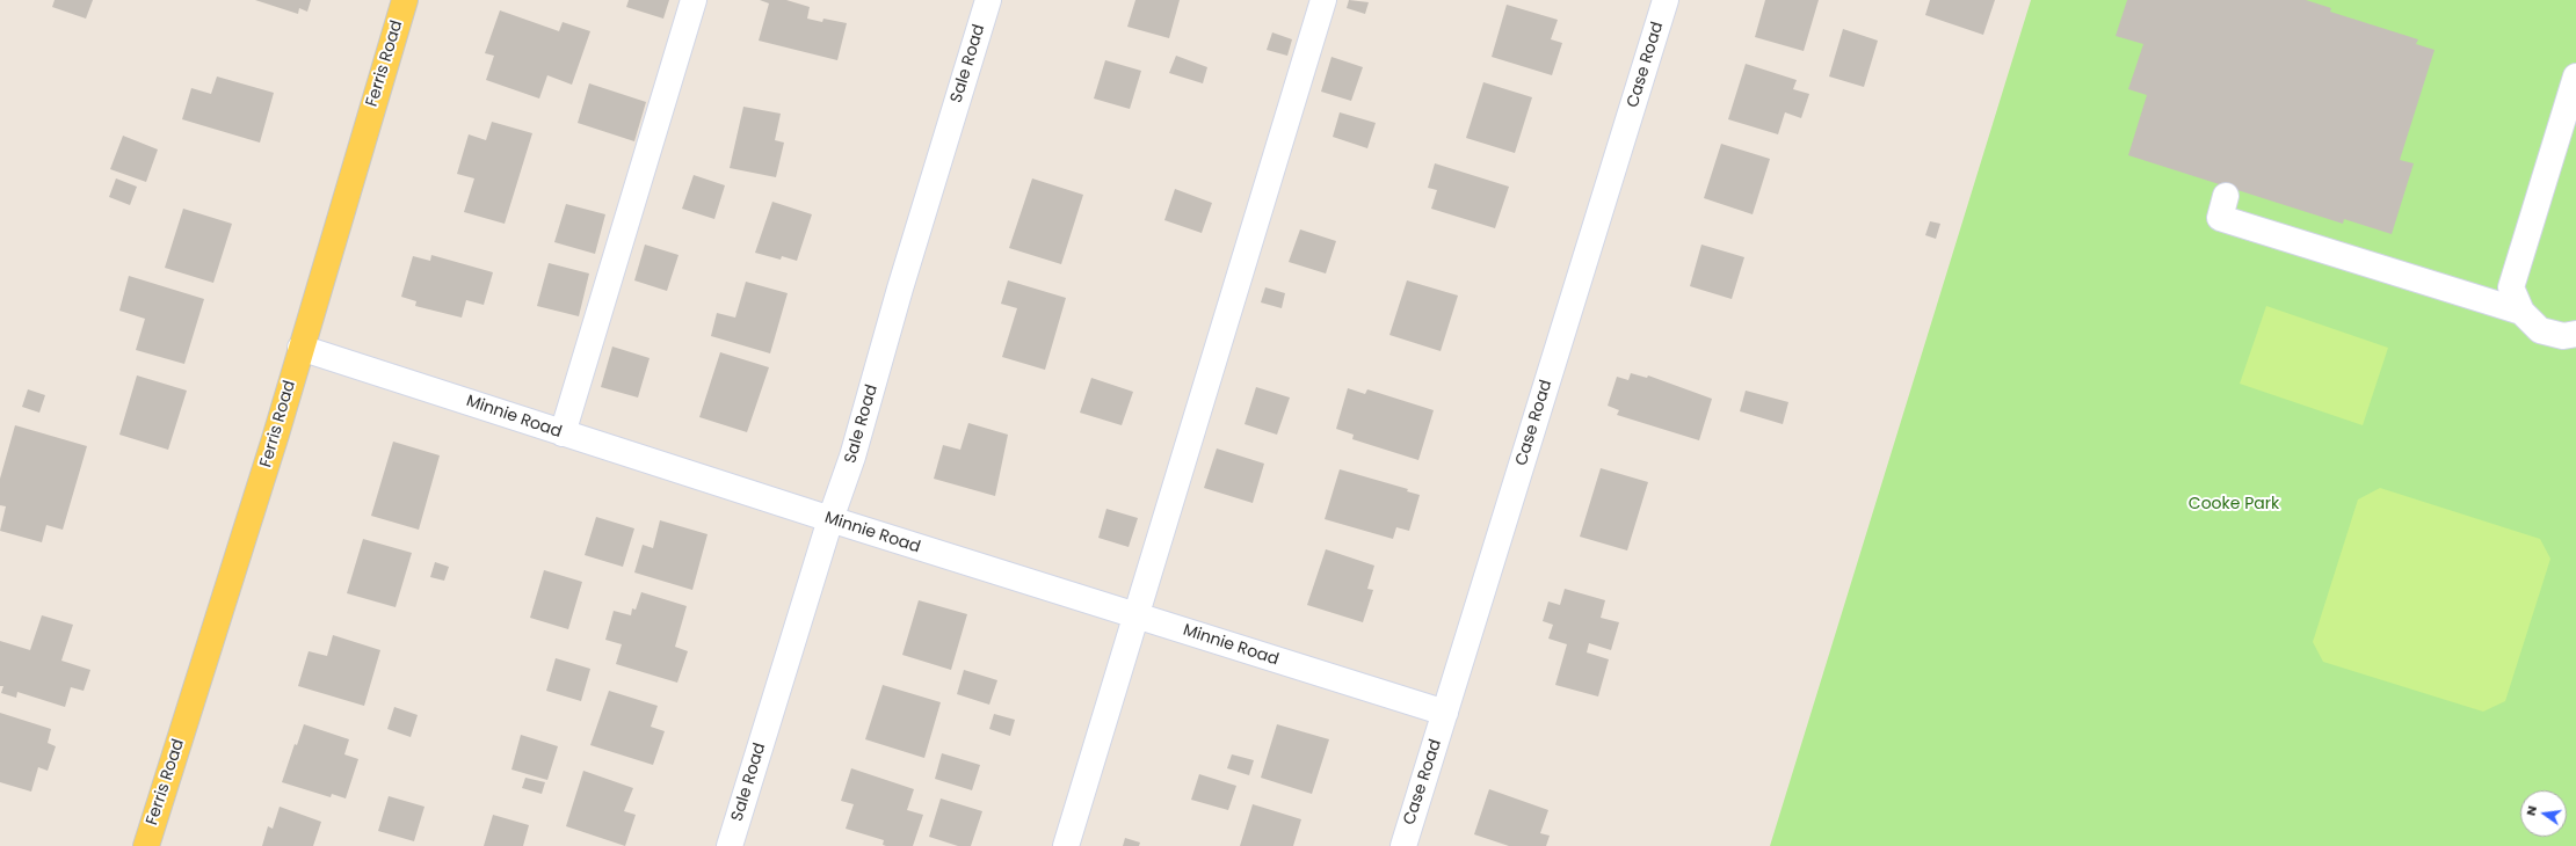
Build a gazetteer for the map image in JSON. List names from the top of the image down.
{
  "streets": {
    "main road": ["Ferris Road"],
    "street": ["Sale Road", "Case Road", "Minnie Road"]
  },
  "crossings": [
    ["Ferris Road", "Minnie Road"],
    ["Sale Road", "Minnie Road"],
    ["Case Road", "Minnie Road"]
  ],
  "parks": ["Cooke Park"],
  "north": "left"
}
